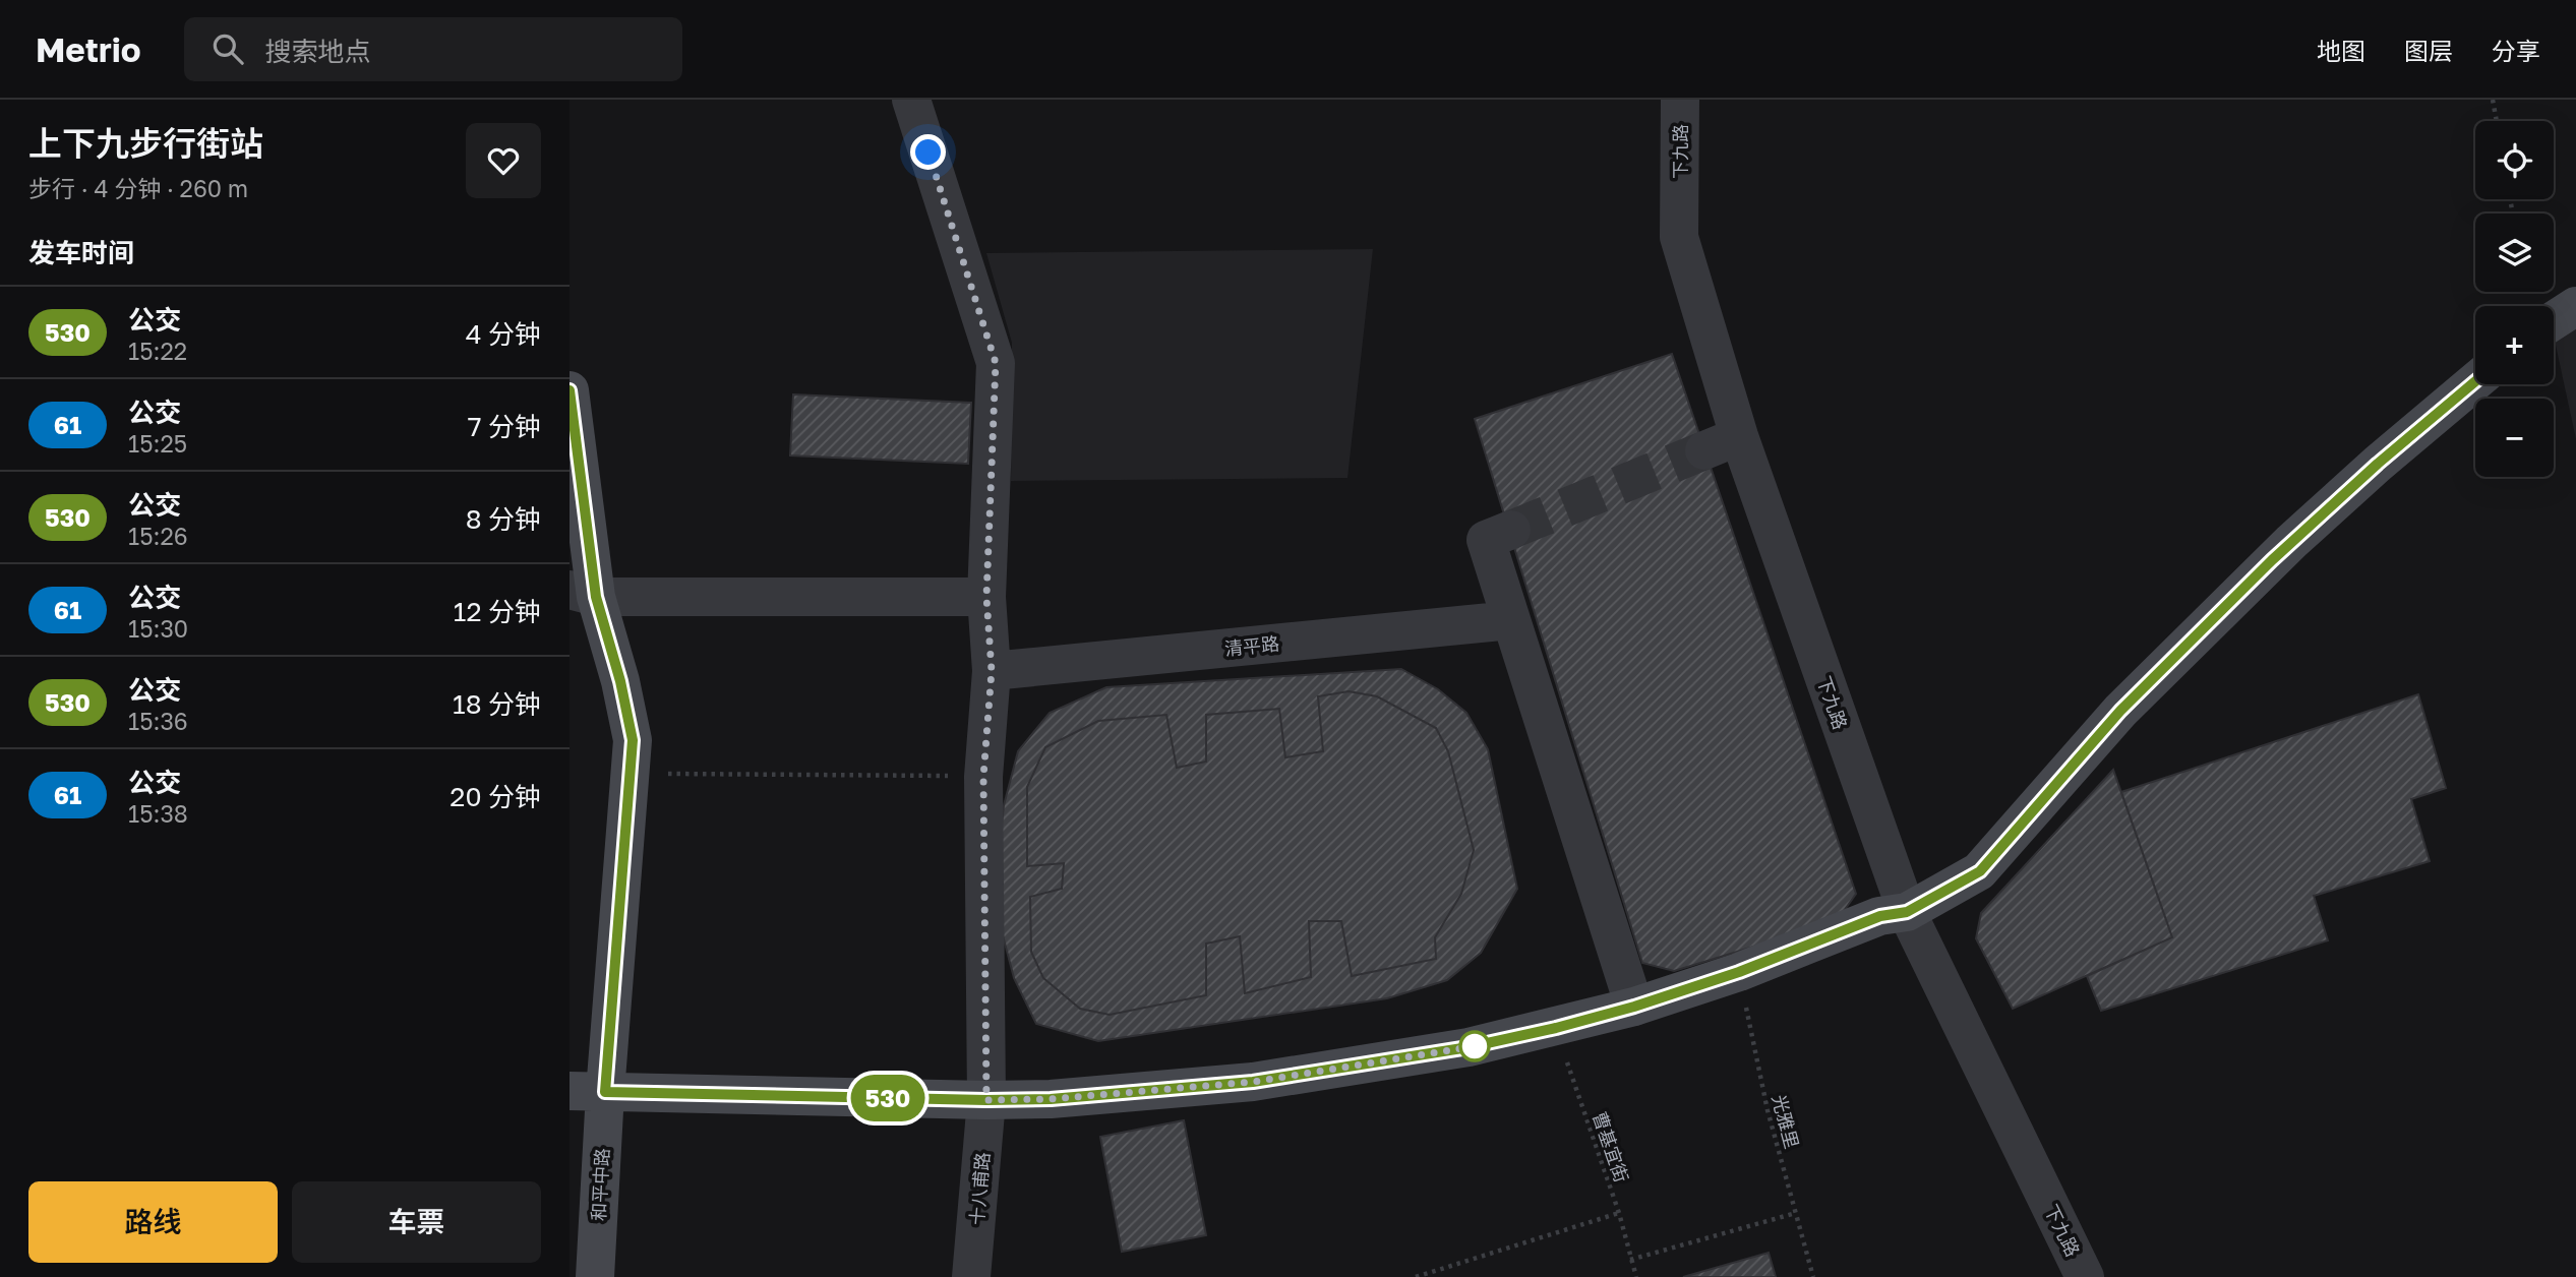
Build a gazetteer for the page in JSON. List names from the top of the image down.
{
  "streets": {
    "street": [
      "下九路",
      "清平路",
      "和平中路",
      "十八甫路"
    ],
    "path": ["光雅里", "曹基宜街"]
  },
  "crossings": [
    ["清平路", "十八甫路"]
  ],
  "lines": ["bus line 530"],
  "page": {
    "header": "Metrio",
    "search": "搜索地点",
    "nav": ["地图", "图层", "分享"],
    "heading": [
      ["上下九步行街站", "步行 · 4 分钟 · 260 m"],
      "发车时间"
    ],
    "on_map": "530",
    "map_buttons": ["+", "−"],
    "list": [
      {
        "mark": "530",
        "name": "公交",
        "note": "15:22",
        "value": "4 分钟"
      },
      {
        "mark": "61",
        "name": "公交",
        "note": "15:25",
        "value": "7 分钟"
      },
      {
        "mark": "530",
        "name": "公交",
        "note": "15:26",
        "value": "8 分钟"
      },
      {
        "mark": "61",
        "name": "公交",
        "note": "15:30",
        "value": "12 分钟"
      },
      {
        "mark": "530",
        "name": "公交",
        "note": "15:36",
        "value": "18 分钟"
      },
      {
        "mark": "61",
        "name": "公交",
        "note": "15:38",
        "value": "20 分钟"
      }
    ],
    "buttons": ["路线", "车票"]
  }
}
